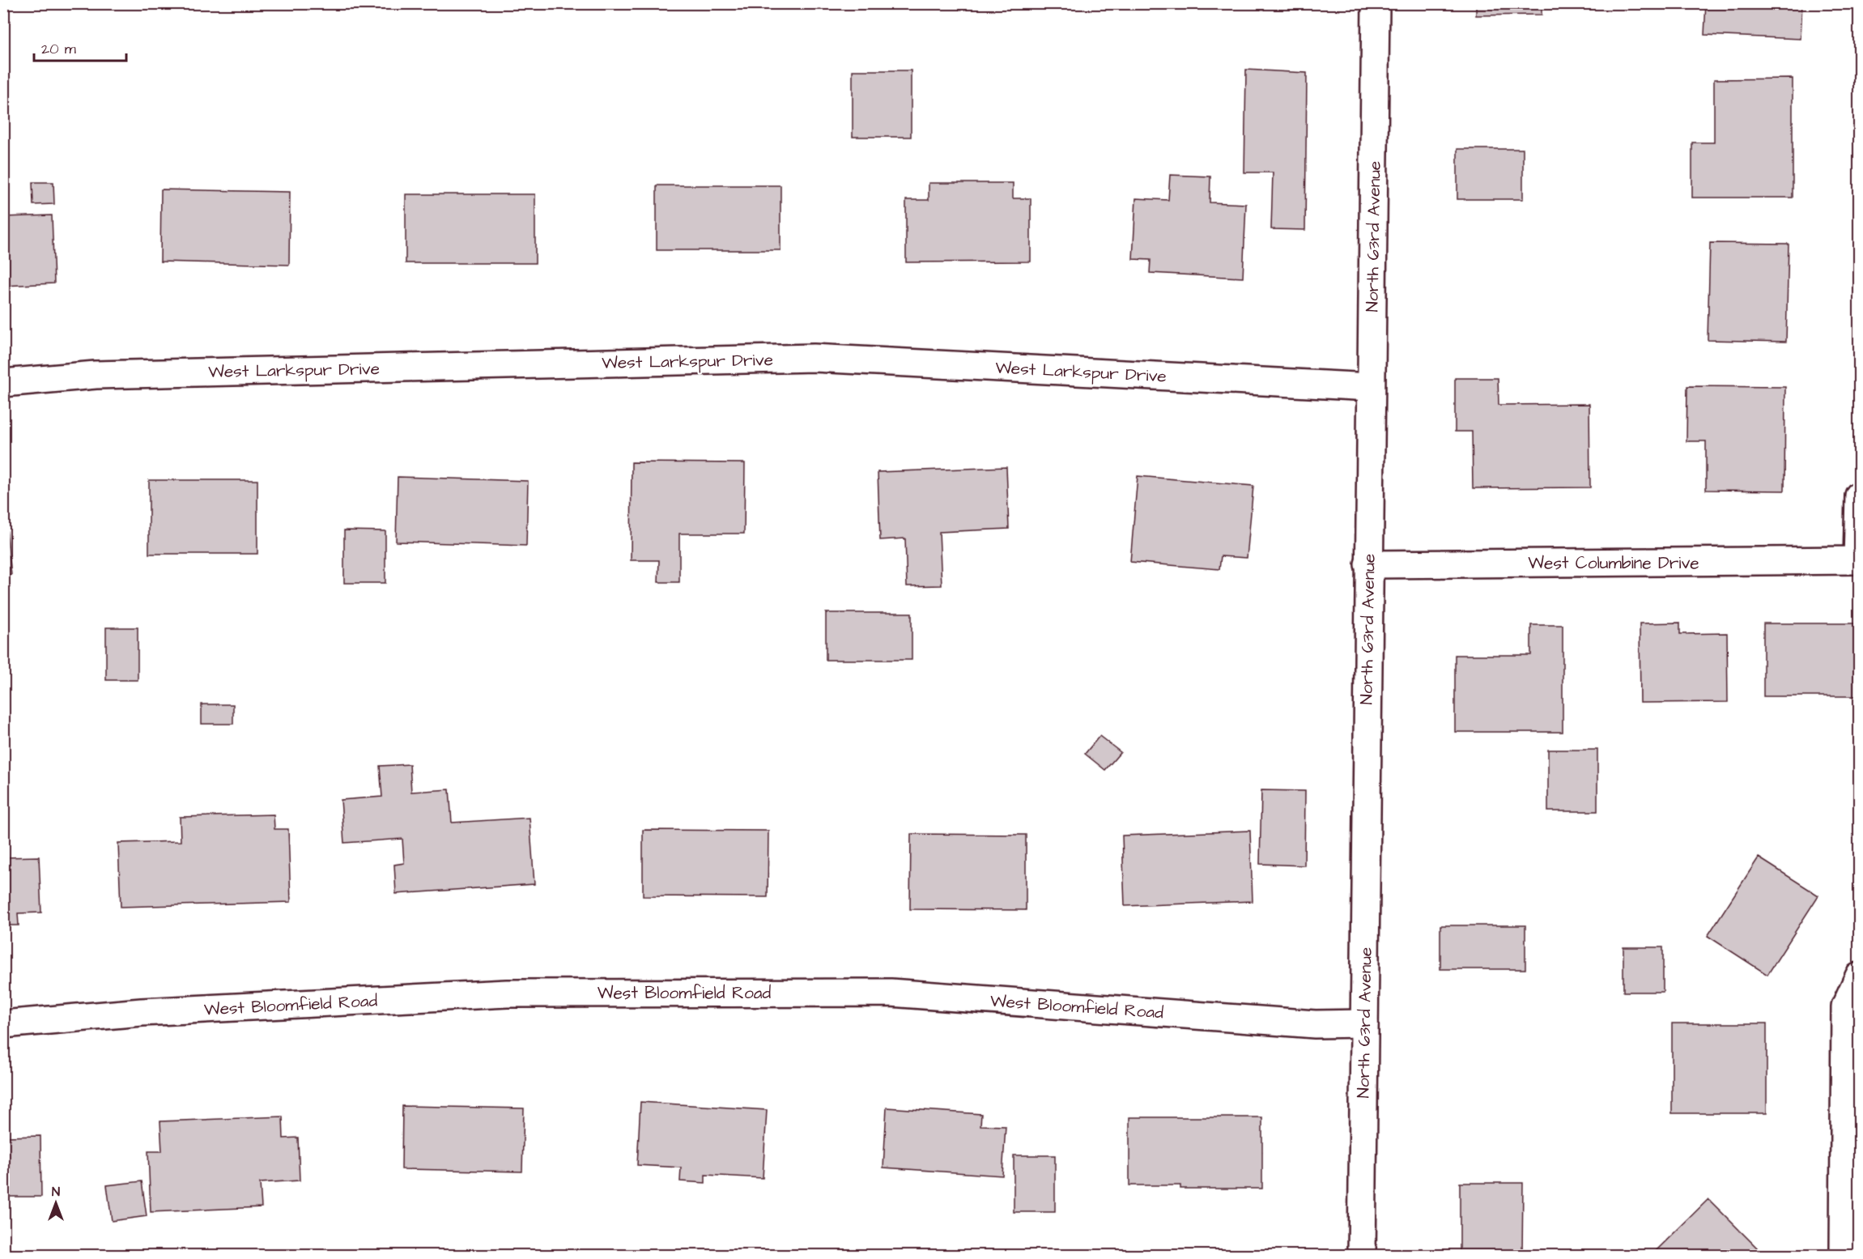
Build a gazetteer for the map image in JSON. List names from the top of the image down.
{
  "streets": {
    "street": [
      "North 63rd Avenue",
      "West Larkspur Drive",
      "West Columbine Drive",
      "West Bloomfield Road"
    ]
  },
  "crossings": [
    ["North 63rd Avenue", "West Larkspur Drive"],
    ["North 63rd Avenue", "West Columbine Drive"],
    ["North 63rd Avenue", "West Bloomfield Road"]
  ],
  "scale_bar": "20 m",
  "north": "top"
}
